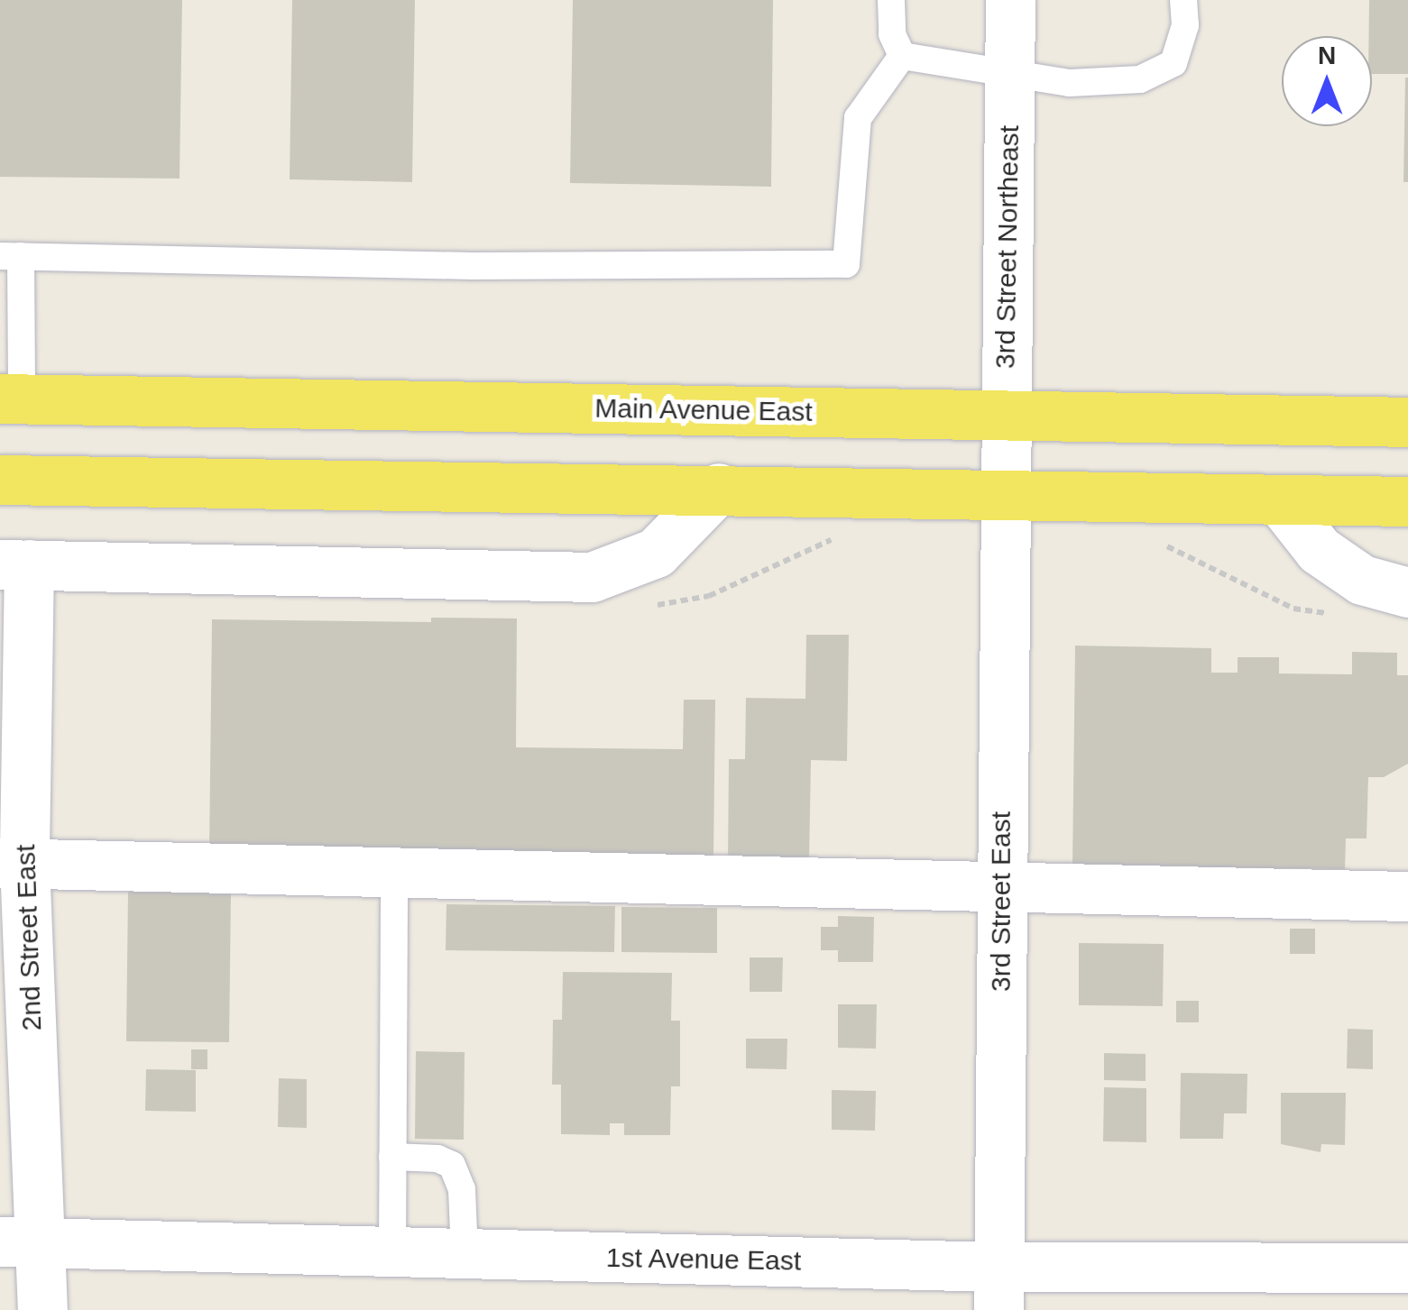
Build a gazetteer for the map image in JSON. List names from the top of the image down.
{
  "streets": {
    "main road": ["Main Avenue East"],
    "street": [
      "3rd Street Northeast",
      "3rd Street East",
      "2nd Street East",
      "1st Avenue East"
    ]
  },
  "crossings": [
    ["3rd Street Northeast", "Main Avenue East"],
    ["3rd Street Northeast", "3rd Street East"],
    ["3rd Street East", "1st Avenue East"],
    ["2nd Street East", "1st Avenue East"]
  ],
  "north": "top"
}
